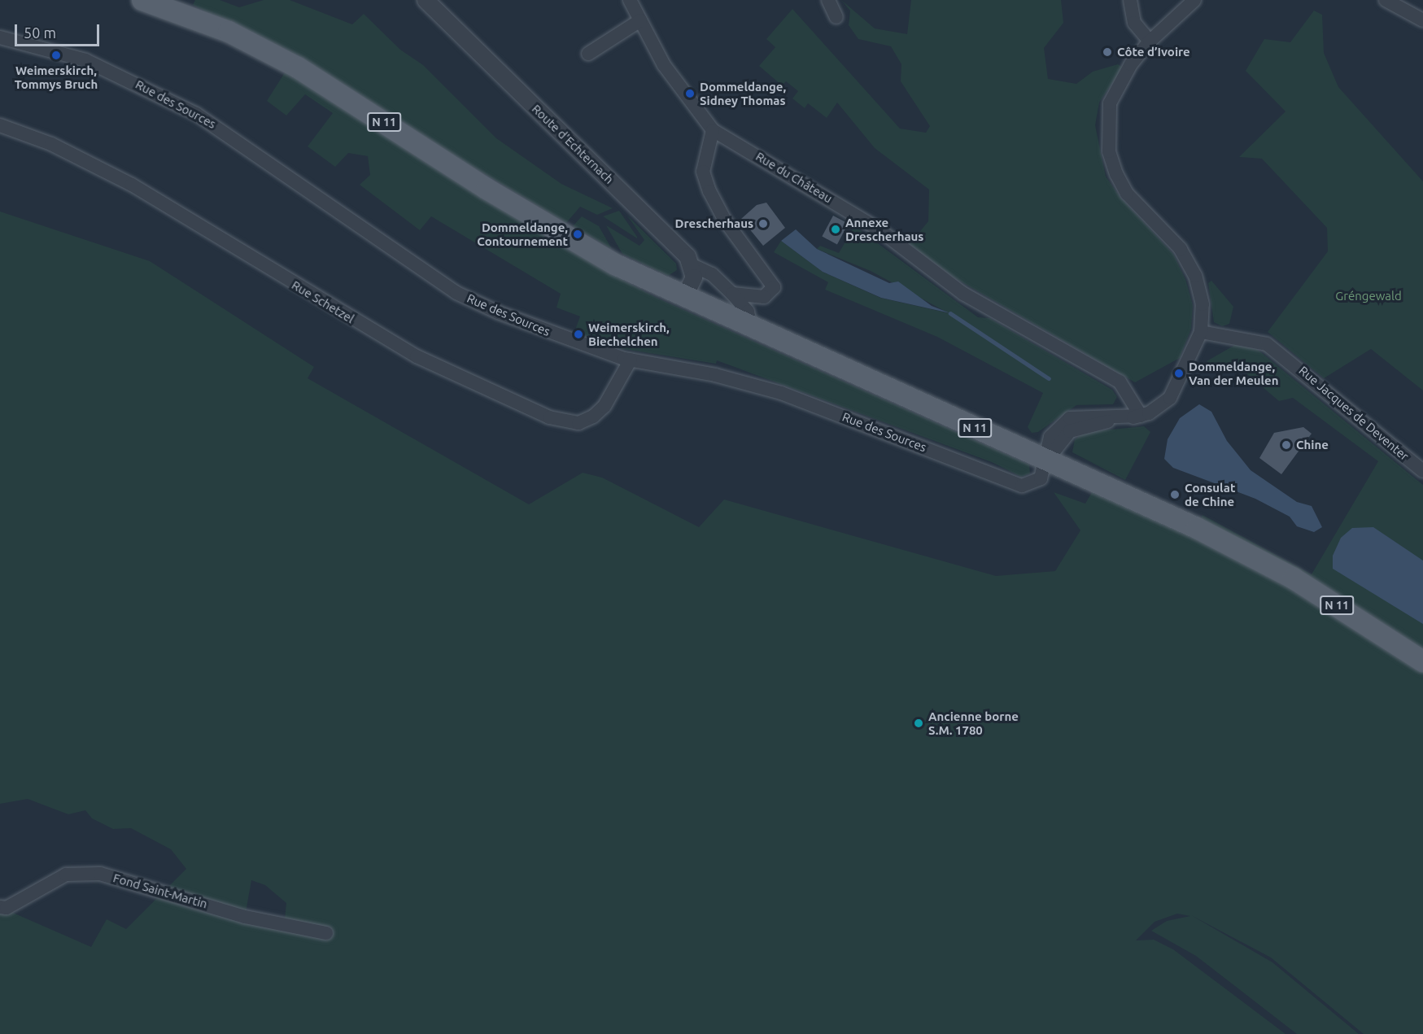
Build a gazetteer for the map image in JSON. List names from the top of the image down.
{
  "streets": {
    "main road": ["N 11"],
    "street": [
      "Rue des Sources",
      "Route d'Echternach",
      "Rue du Château",
      "Rue Schetzel",
      "Rue Jacques de Deventer",
      "Fond Saint-Martin"
    ]
  },
  "crossings": [
    ["Rue des Sources", "N 11"],
    ["Rue des Sources", "Rue Schetzel"]
  ],
  "parks": ["Gréngewald"],
  "places": [
    "Côte d’Ivoire",
    "Weimerskirch, Tommys Bruch",
    "Dommeldange, Sidney Thomas",
    "Drescherhaus",
    "Annexe Drescherhaus",
    "Dommeldange, Contournement",
    "Weimerskirch, Biechelchen",
    "Dommeldange, Van der Meulen",
    "Chine",
    "Consulat de Chine",
    "Ancienne borne S.M. 1780"
  ],
  "scale_bar": "50 m"
}
